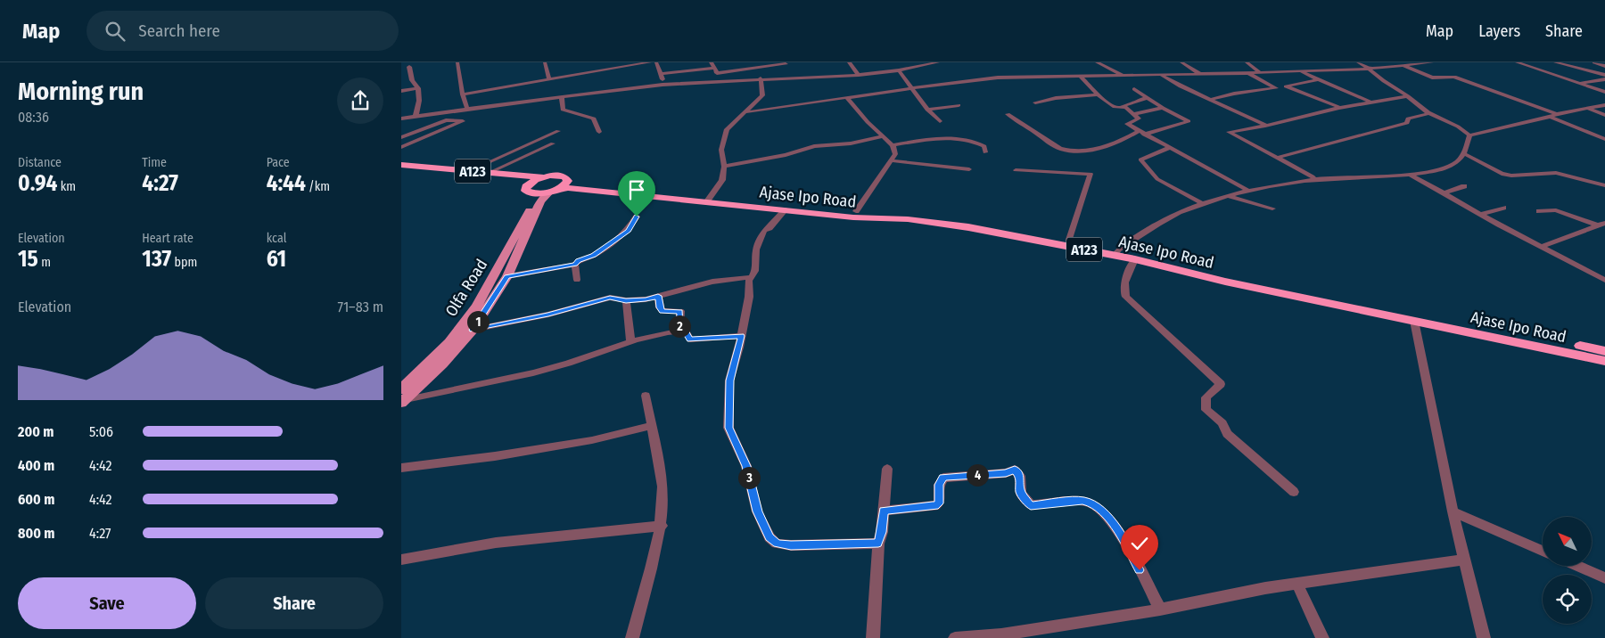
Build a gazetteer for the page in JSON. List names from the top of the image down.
{
  "streets": {
    "highway": ["A123", "Ajase Ipo Road"],
    "main road": ["Olfa Road"]
  },
  "crossings": [
    ["A123", "Ajase Ipo Road"],
    ["A123", "Olfa Road"]
  ],
  "north": "top left",
  "page": {
    "header": "Map",
    "search": "Search here",
    "nav": ["Map", "Layers", "Share"],
    "heading": ["Morning run", "08:36"],
    "stats": [
      ["Distance", "0.94 km"],
      ["Time", "4:27"],
      ["Pace", "4:44 /km"],
      ["Elevation", "15 m"],
      ["Heart rate", "137 bpm"],
      ["kcal", "61"]
    ],
    "chart": ["Elevation", "71–83 m"],
    "pins": [
      "1",
      "2",
      "4",
      "3"
    ],
    "list": [
      {
        "name": "200 m",
        "note": "5:06"
      },
      {
        "name": "400 m",
        "note": "4:42"
      },
      {
        "name": "600 m",
        "note": "4:42"
      },
      {
        "name": "800 m",
        "note": "4:27"
      }
    ],
    "buttons": ["Save", "Share"]
  }
}
